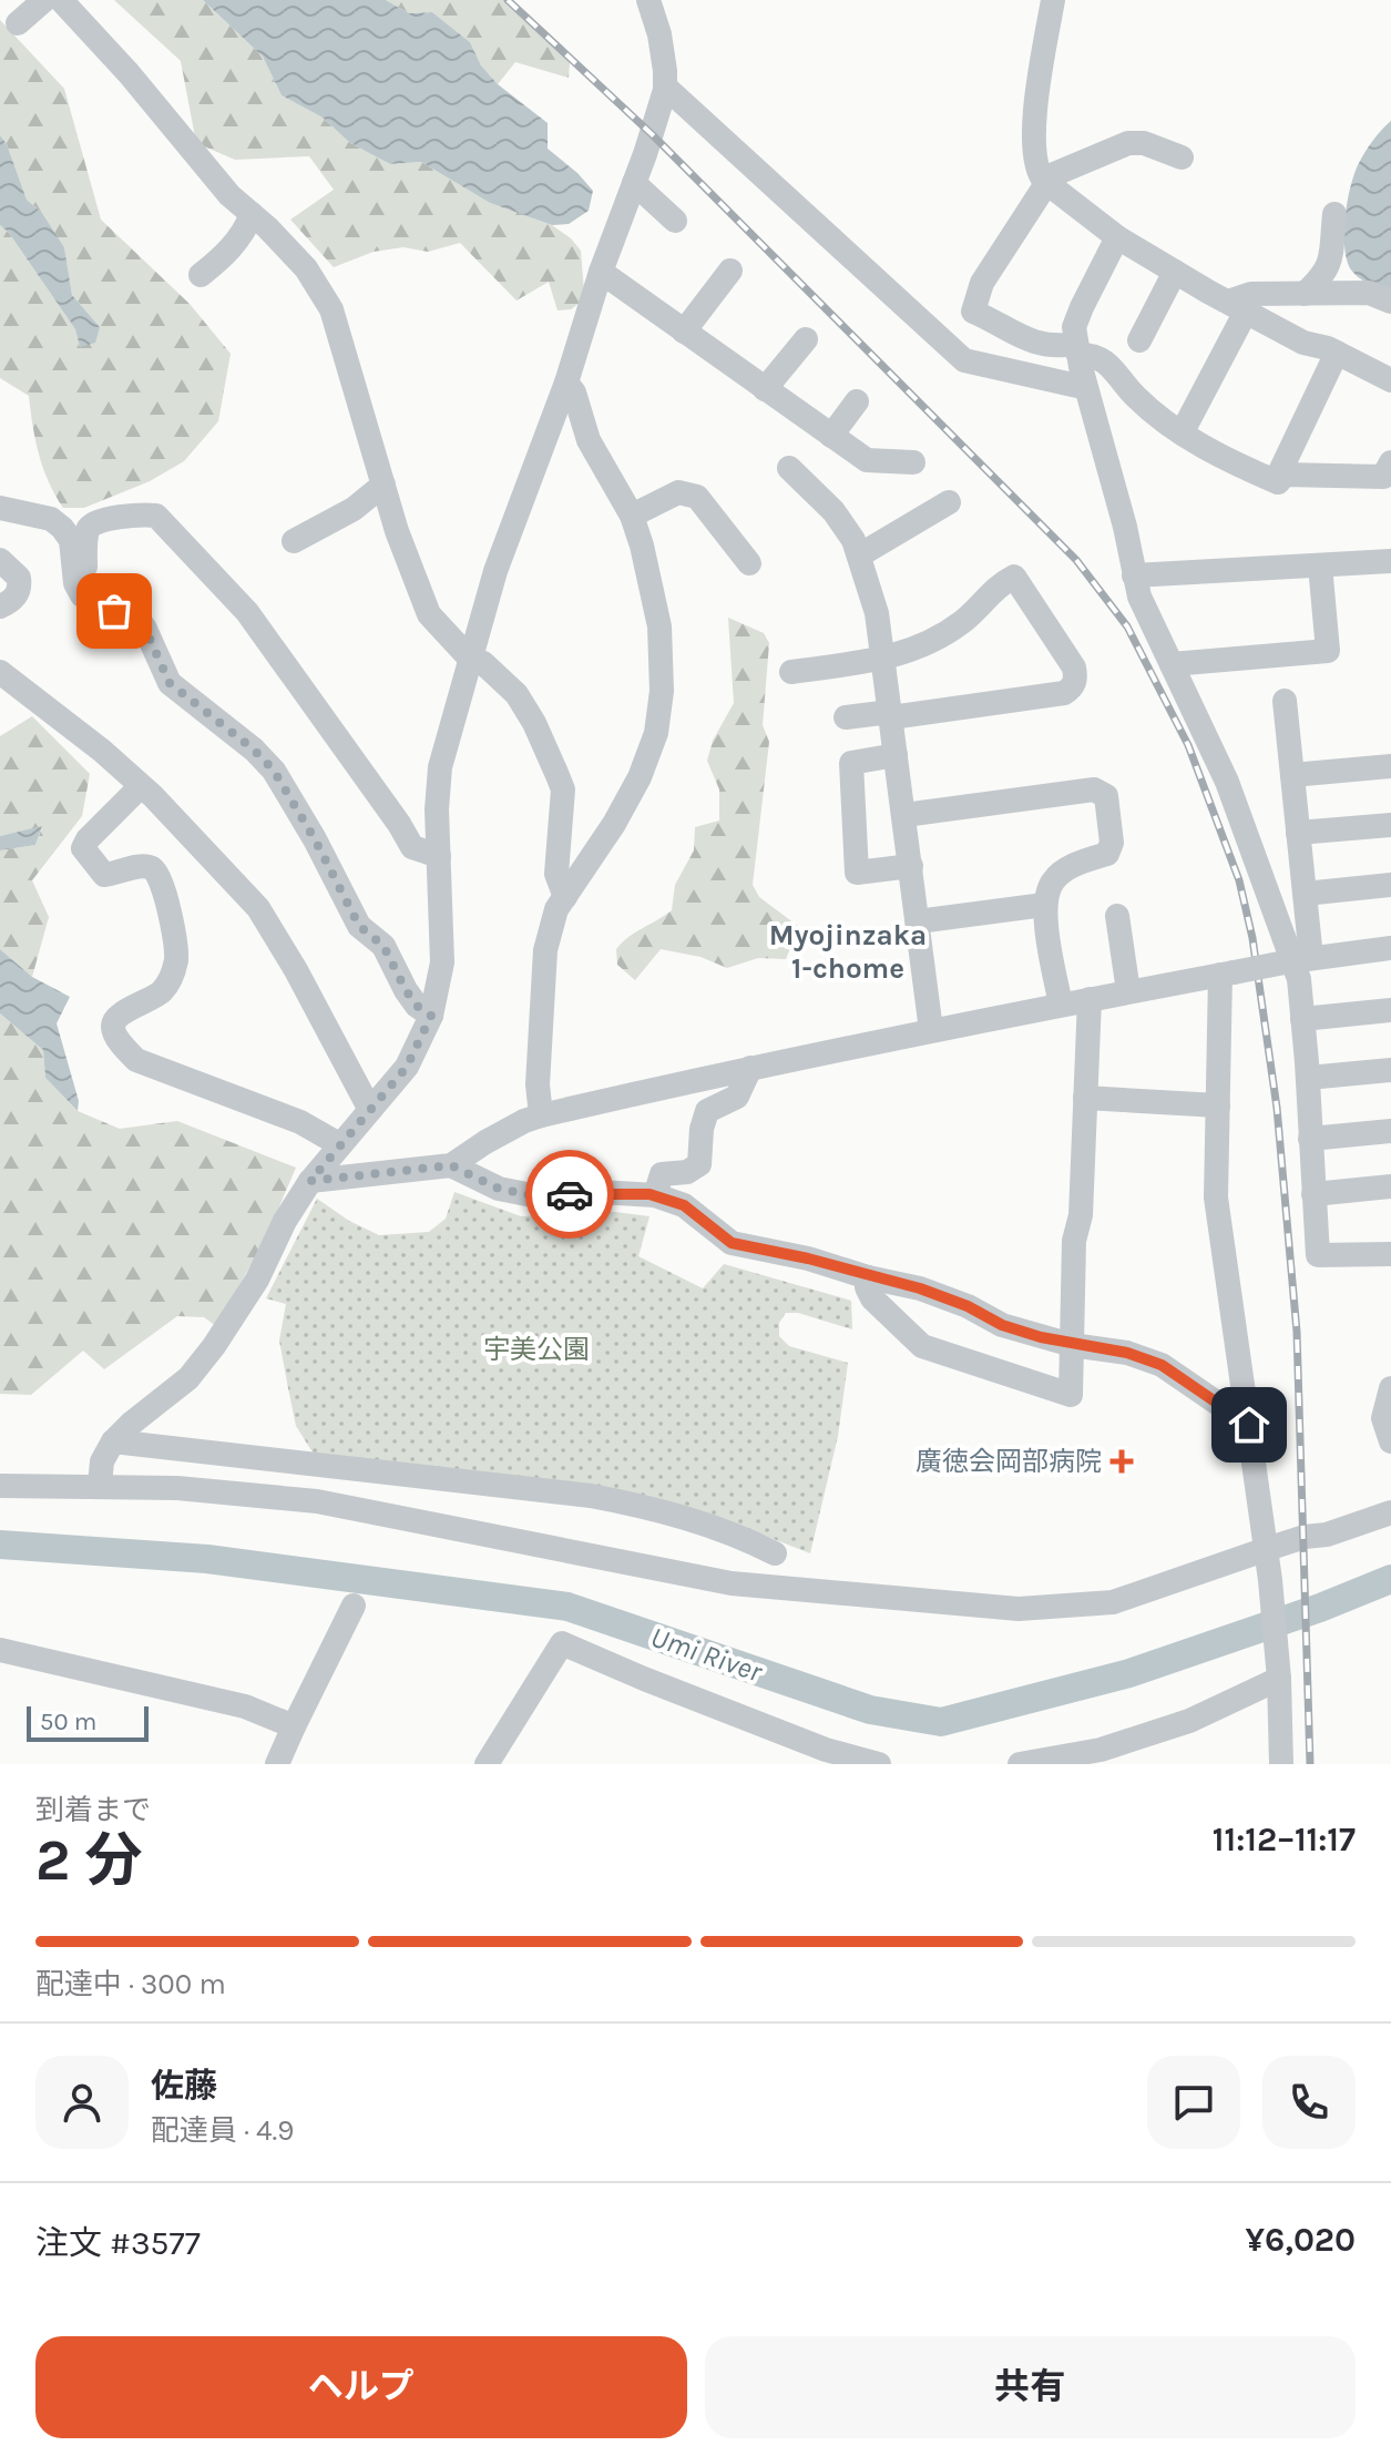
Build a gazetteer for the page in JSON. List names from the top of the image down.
{
  "districts": ["Myojinzaka 1-chome"],
  "water": ["Umi River"],
  "parks": ["宇美公園"],
  "places": {
    "health": ["廣徳会岡部病院"]
  },
  "scale_bar": "50 m",
  "page": {
    "scale": "50 m",
    "heading": ["2 分", "到着まで", "11:12–11:17"],
    "panel": [
      "佐藤",
      "配達員 · 4.9",
      "注文 #3577",
      "¥6,020"
    ],
    "bar": "配達中 · 300 m",
    "buttons": ["ヘルプ", "共有"]
  }
}
